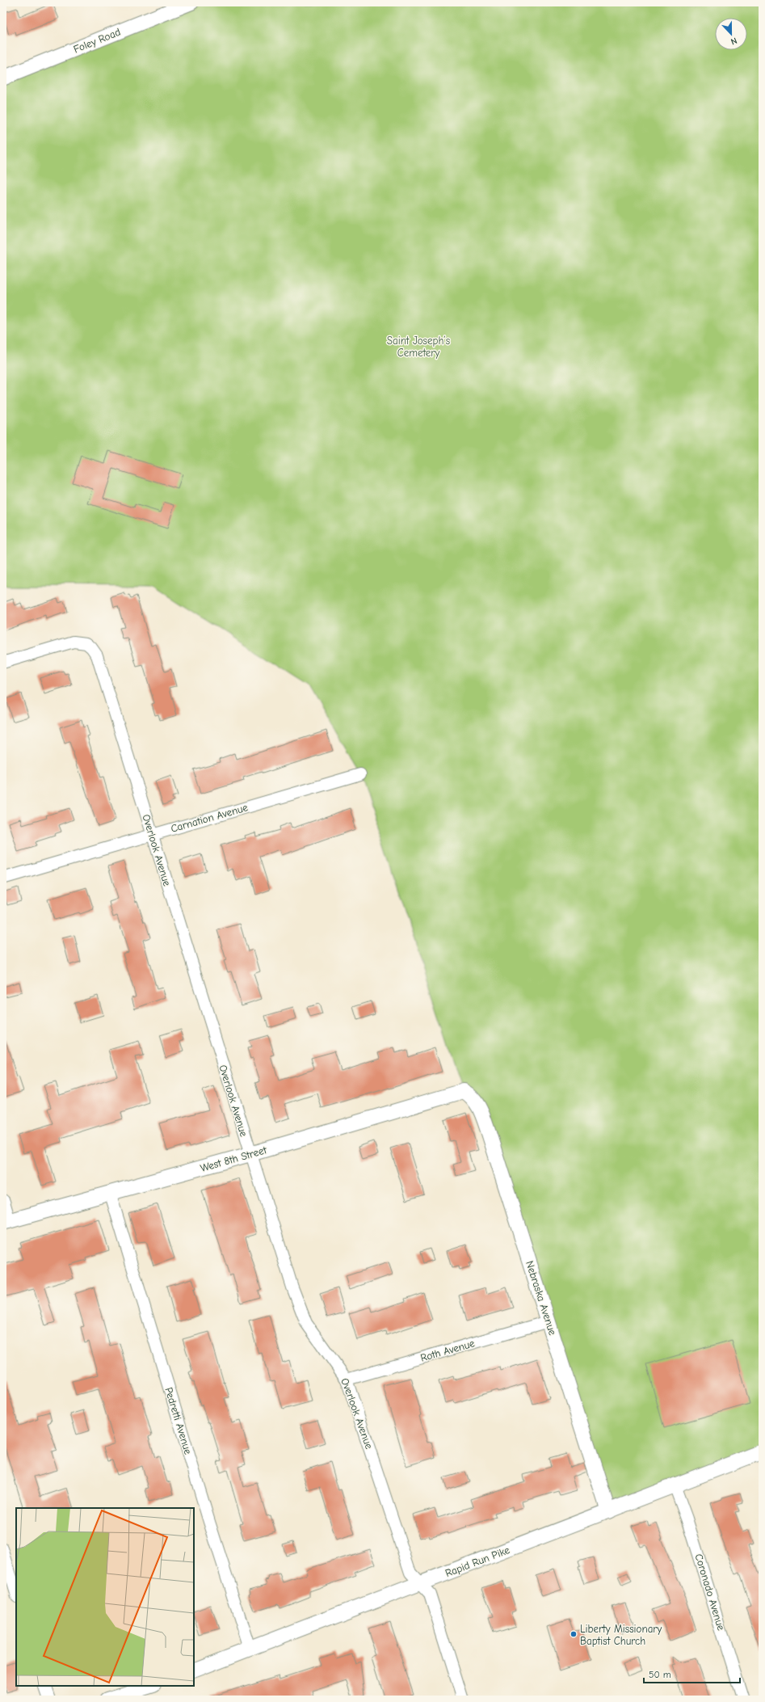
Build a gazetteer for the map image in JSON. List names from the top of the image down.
{
  "streets": {
    "street": [
      "Foley Road",
      "Carnation Avenue",
      "Overlook Avenue",
      "West 8th Street",
      "Nebraska Avenue",
      "Roth Avenue",
      "Pedretti Avenue",
      "Rapid Run Pike",
      "Coronado Avenue"
    ]
  },
  "crossings": [
    ["Carnation Avenue", "Overlook Avenue"],
    ["Overlook Avenue", "West 8th Street"],
    ["Overlook Avenue", "Roth Avenue"],
    ["Overlook Avenue", "Rapid Run Pike"],
    ["West 8th Street", "Nebraska Avenue"],
    ["West 8th Street", "Pedretti Avenue"],
    ["Nebraska Avenue", "Roth Avenue"],
    ["Nebraska Avenue", "Rapid Run Pike"],
    ["Pedretti Avenue", "Rapid Run Pike"],
    ["Rapid Run Pike", "Coronado Avenue"]
  ],
  "parks": ["Saint Joseph’s Cemetery"],
  "places": ["Liberty Missionary Baptist Church"],
  "scale_bar": "50 m",
  "north": "bottom"
}
